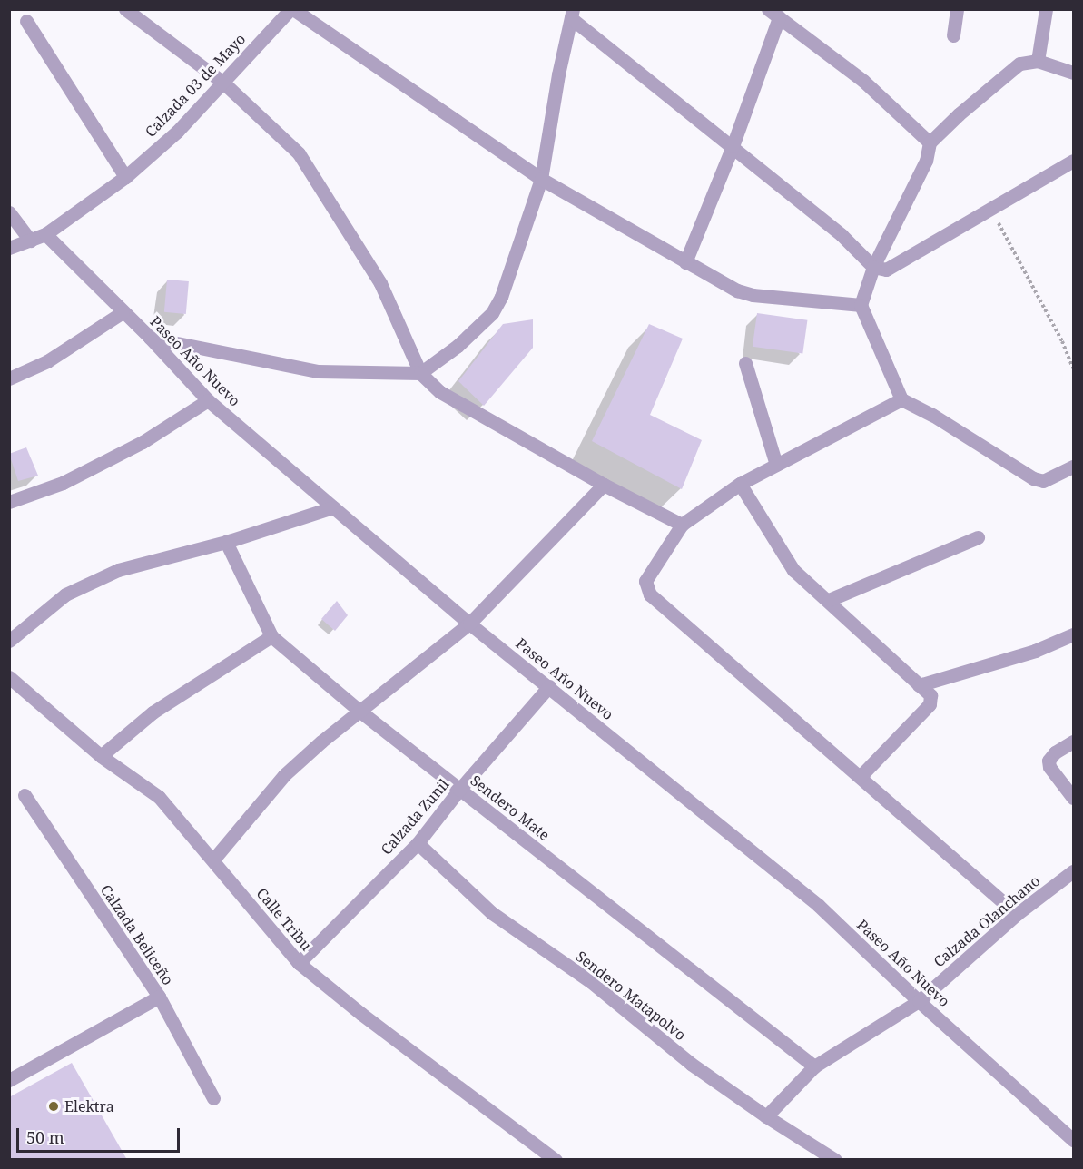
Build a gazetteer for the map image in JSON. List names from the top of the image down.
{
  "streets": {
    "street": [
      "Calzada 03 de Mayo",
      "Paseo Año Nuevo",
      "Sendero Mate",
      "Calzada Zunil",
      "Calle Tribu",
      "Calzada Olanchano",
      "Calzada Beliceño",
      "Sendero Matapolvo"
    ]
  },
  "crossings": [
    ["Calzada 03 de Mayo", "Paseo Año Nuevo"],
    ["Paseo Año Nuevo", "Calzada Zunil"],
    ["Paseo Año Nuevo", "Calzada Olanchano"],
    ["Sendero Mate", "Calzada Zunil"],
    ["Sendero Mate", "Calzada Olanchano"],
    ["Calzada Zunil", "Calle Tribu"],
    ["Calzada Zunil", "Sendero Matapolvo"],
    ["Calzada Olanchano", "Sendero Matapolvo"]
  ],
  "places": ["Elektra"],
  "scale_bar": "50 m"
}
